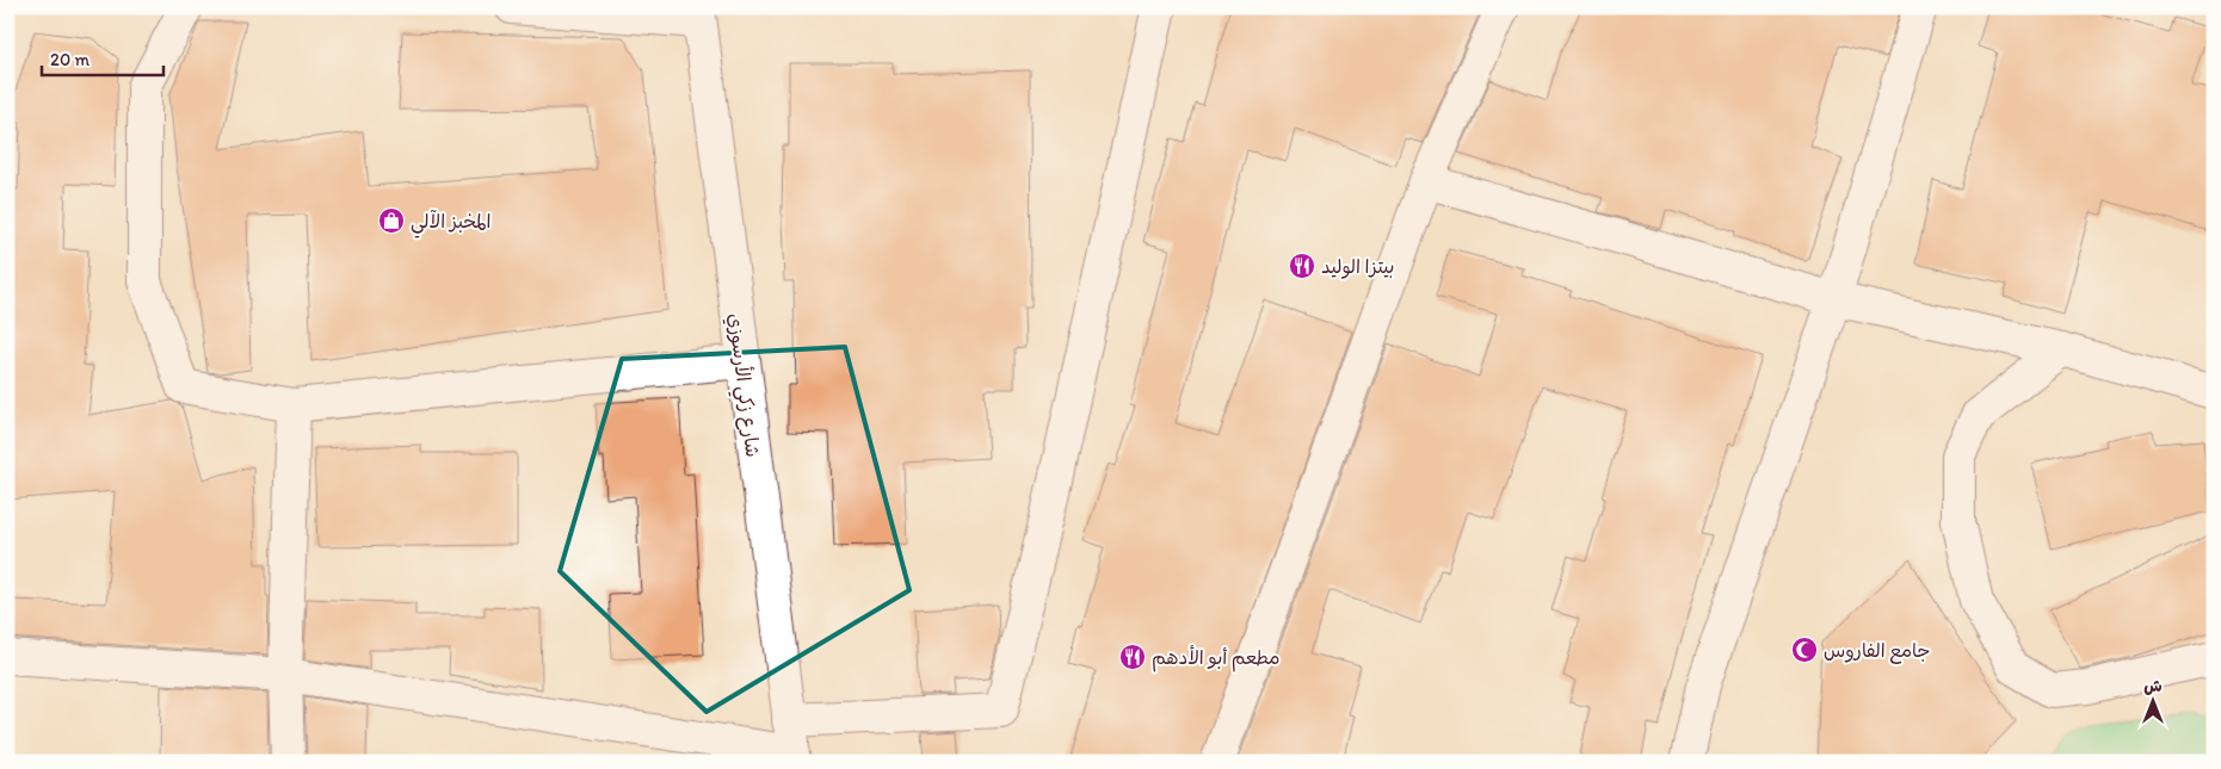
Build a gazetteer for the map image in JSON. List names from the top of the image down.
{
  "streets": {
    "street": ["شارع زكي الأرسوزي"]
  },
  "places": {
    "shop": ["المخبز الآلي"],
    "restaurant": ["بيتزا الوليد", "مطعم أبو الأدهم"],
    "mosque": ["جامع الفاروس"]
  },
  "scale_bar": "20 m",
  "north": "top"
}
